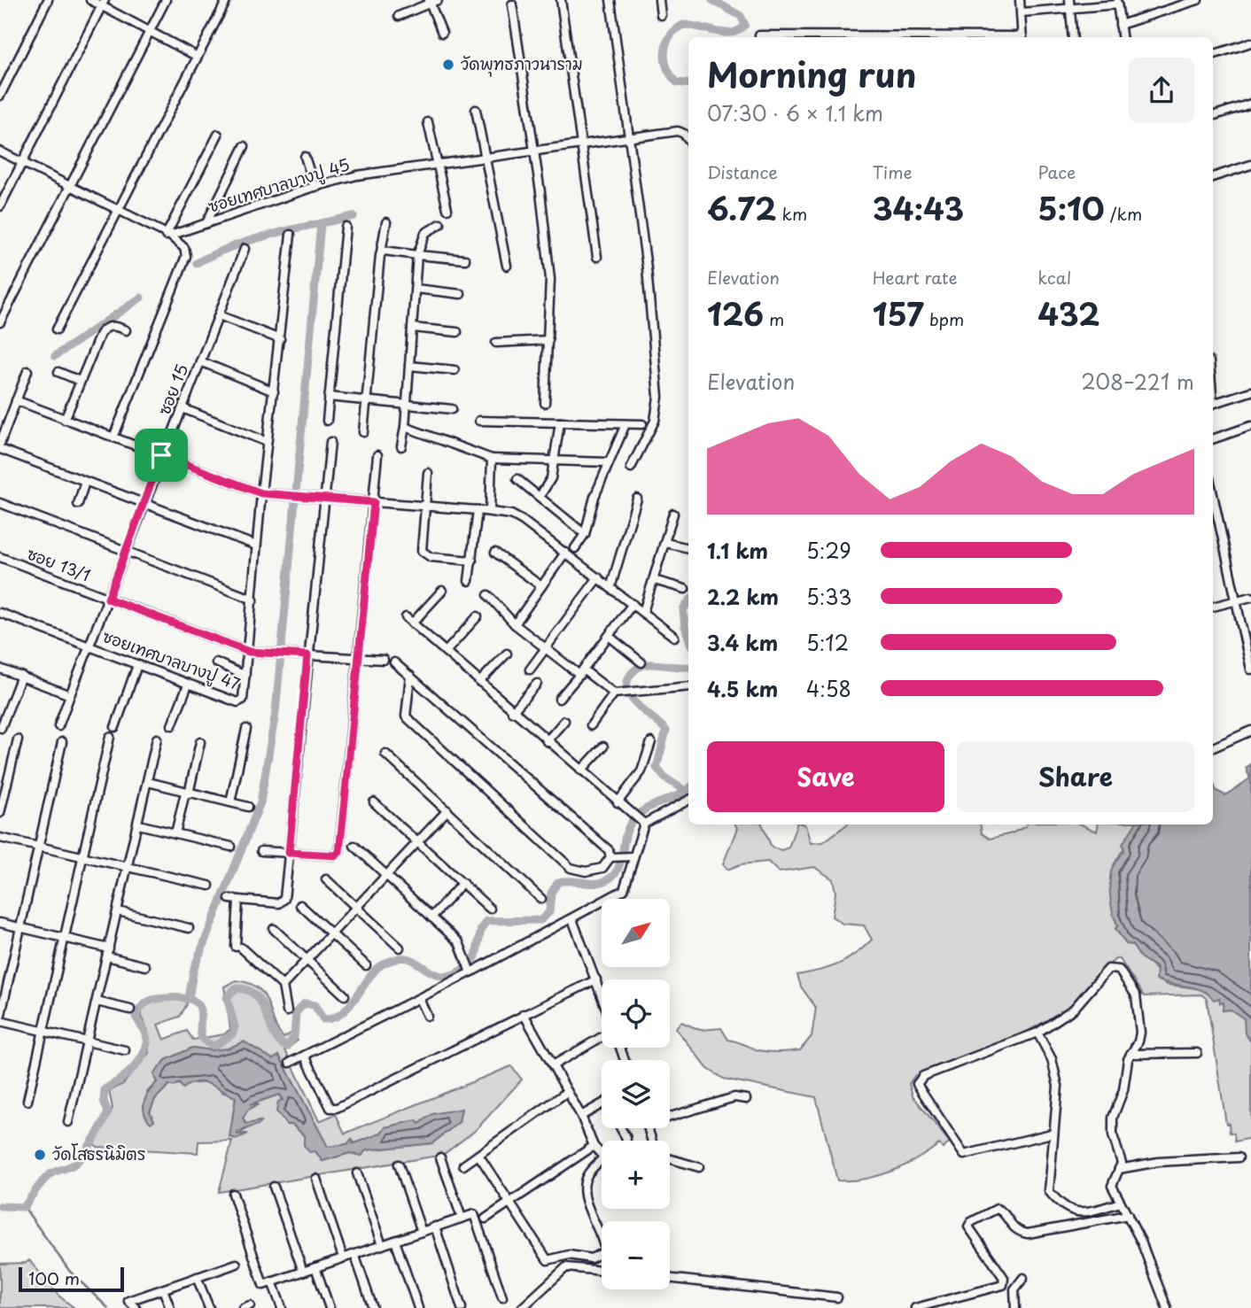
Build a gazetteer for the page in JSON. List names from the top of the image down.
{
  "streets": {
    "street": [
      "ซอยเทศบาลบางปู 45",
      "ซอย 15",
      "ซอย 13/1",
      "ซอยเทศบาลบางปู 47"
    ]
  },
  "crossings": [
    ["ซอย 15", "ซอย 13/1"],
    ["ซอย 15", "ซอยเทศบาลบางปู 47"],
    ["ซอย 13/1", "ซอยเทศบาลบางปู 47"]
  ],
  "places": ["วัดพุทธภาวนาราม", "วัดโสธรนิมิตร"],
  "scale_bar": "100 m",
  "north": "top right",
  "page": {
    "heading": ["Morning run", "07:30 · 6 × 1.1 km"],
    "stats": [
      ["Distance", "6.72 km"],
      ["Time", "34:43"],
      ["Pace", "5:10 /km"],
      ["Elevation", "126 m"],
      ["Heart rate", "157 bpm"],
      ["kcal", "432"]
    ],
    "chart": ["Elevation", "208–221 m"],
    "list": [
      {
        "name": "1.1 km",
        "note": "5:29"
      },
      {
        "name": "2.2 km",
        "note": "5:33"
      },
      {
        "name": "3.4 km",
        "note": "5:12"
      },
      {
        "name": "4.5 km",
        "note": "4:58"
      }
    ],
    "buttons": ["Save", "Share"],
    "map_buttons": ["+", "−"],
    "scale": "100 m"
  }
}
